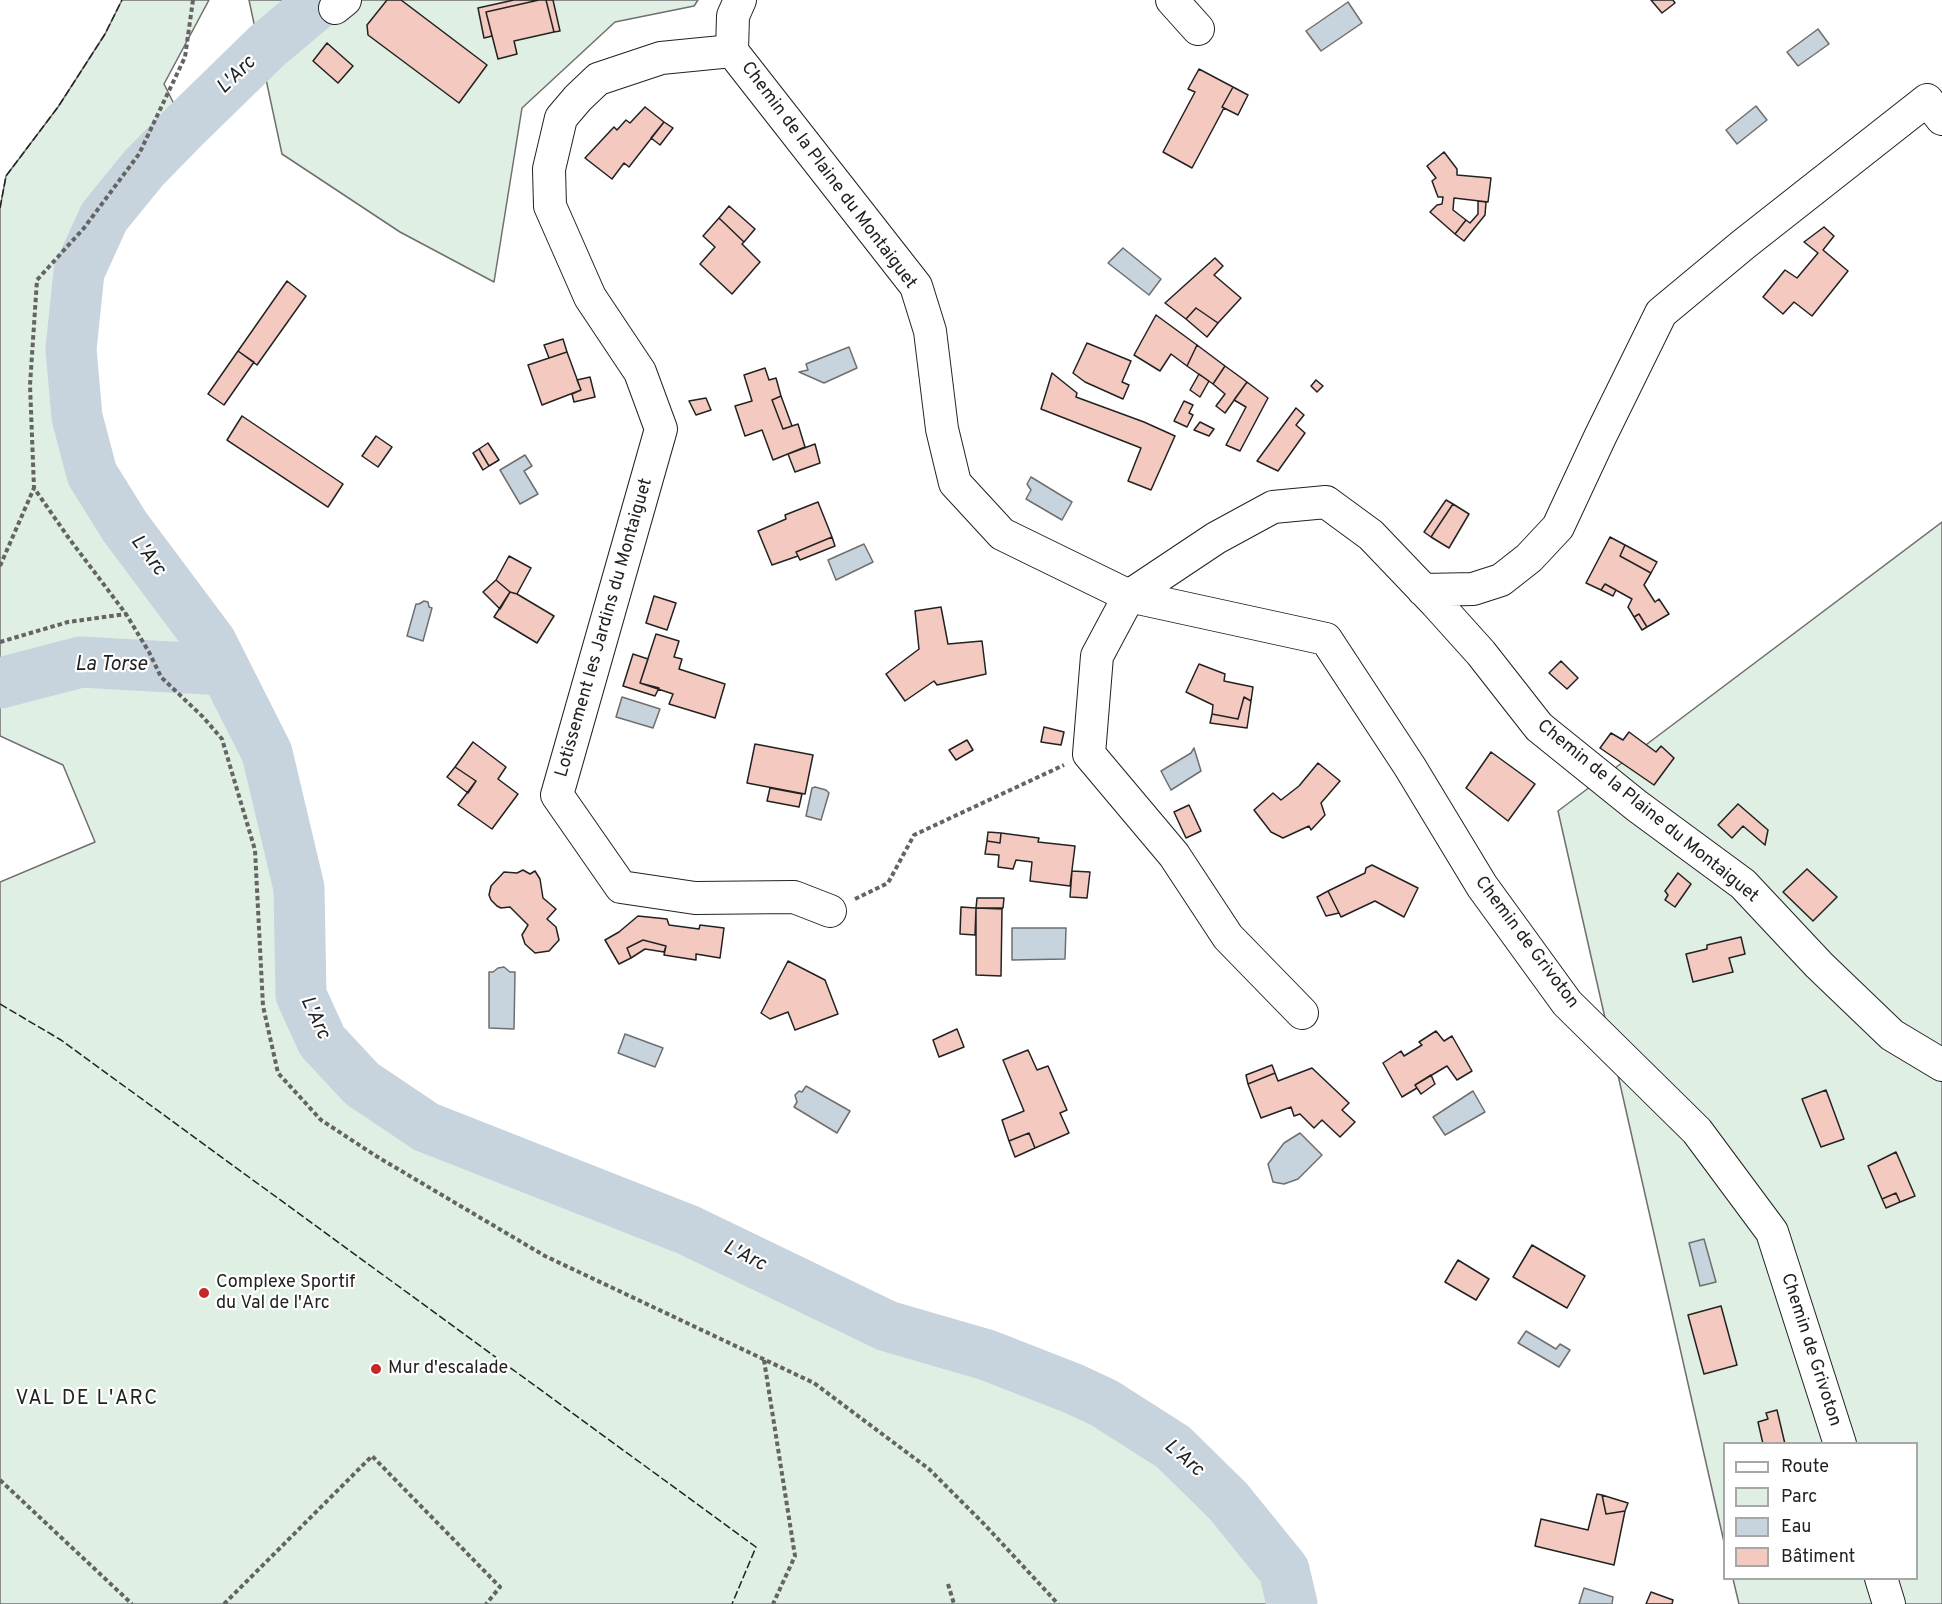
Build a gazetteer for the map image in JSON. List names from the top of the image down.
{
  "streets": {
    "street": ["Chemin de la Plaine du Montaiguet", "Lotissement les Jardins du Montaiguet", "Chemin de Grivoton"]
  },
  "crossings": [
    ["Chemin de la Plaine du Montaiguet", "Lotissement les Jardins du Montaiguet"],
    ["Chemin de la Plaine du Montaiguet", "Chemin de Grivoton"]
  ],
  "districts": ["VAL DE L'ARC"],
  "water": ["L'Arc", "La Torse"],
  "places": ["Complexe Sportif du Val de l'Arc", "Mur d'escalade"],
  "legend": [
    "Route",
    "Parc",
    "Eau",
    "Bâtiment"
  ]
}
